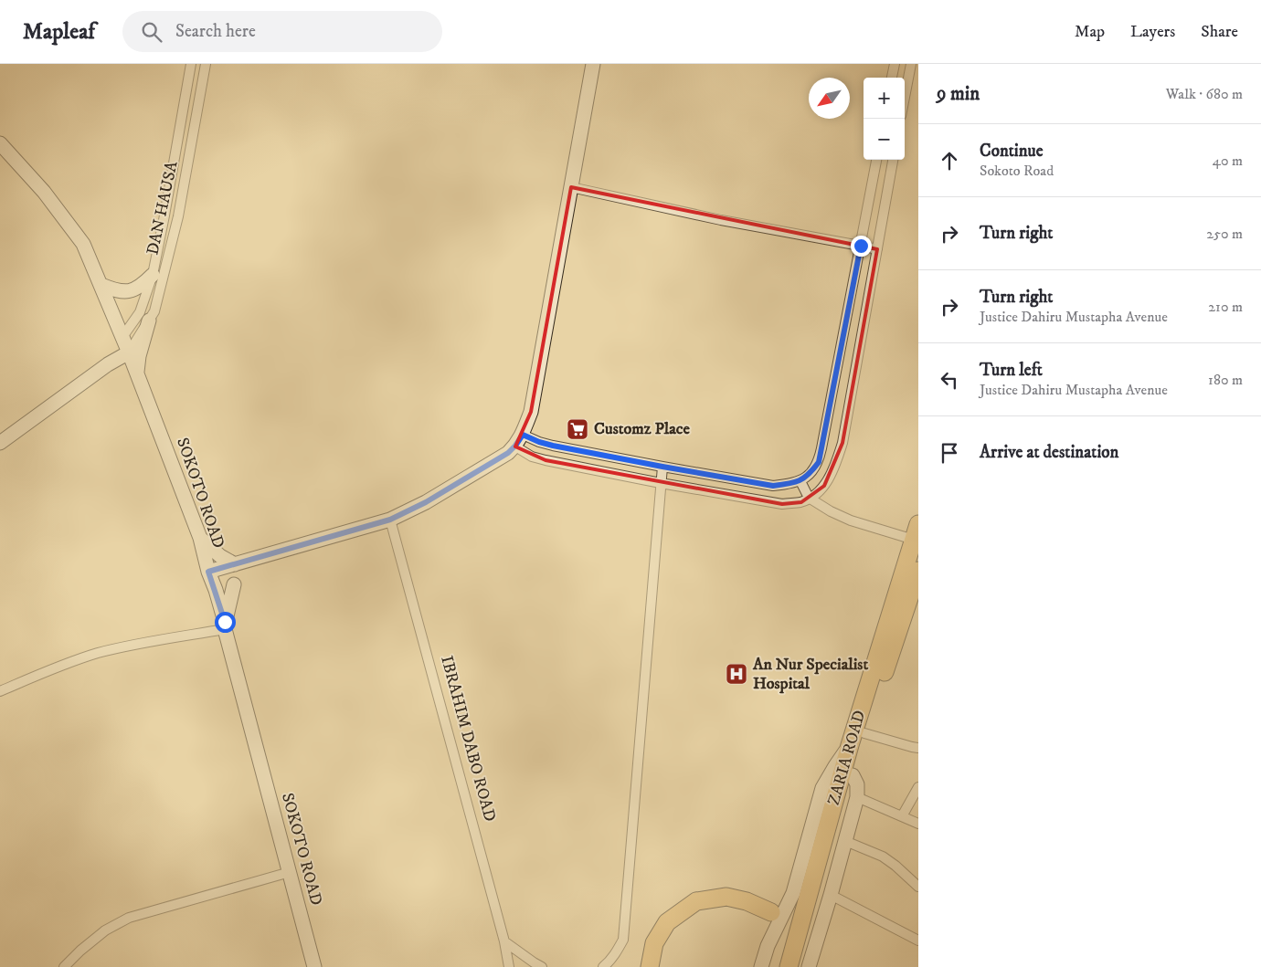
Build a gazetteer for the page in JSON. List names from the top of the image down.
{
  "streets": {
    "highway": ["ZARIA ROAD"],
    "street": ["DAN HAUSA", "SOKOTO ROAD", "IBRAHIM DABO ROAD"]
  },
  "crossings": [
    ["DAN HAUSA", "SOKOTO ROAD"]
  ],
  "places": {
    "supermarket": ["Customz Place"],
    "hospital": ["An Nur Specialist Hospital"]
  },
  "north": "bottom left",
  "page": {
    "header": "Mapleaf",
    "search": "Search here",
    "nav": ["Map", "Layers", "Share"],
    "heading": ["9 min", "Walk · 680 m"],
    "map_buttons": ["+", "−"],
    "list": [
      ["Continue", "Sokoto Road", "40 m"],
      ["Turn right", "250 m"],
      ["Turn right", "Justice Dahiru Mustapha Avenue", "210 m"],
      ["Turn left", "Justice Dahiru Mustapha Avenue", "180 m"],
      "Arrive at destination"
    ]
  }
}
